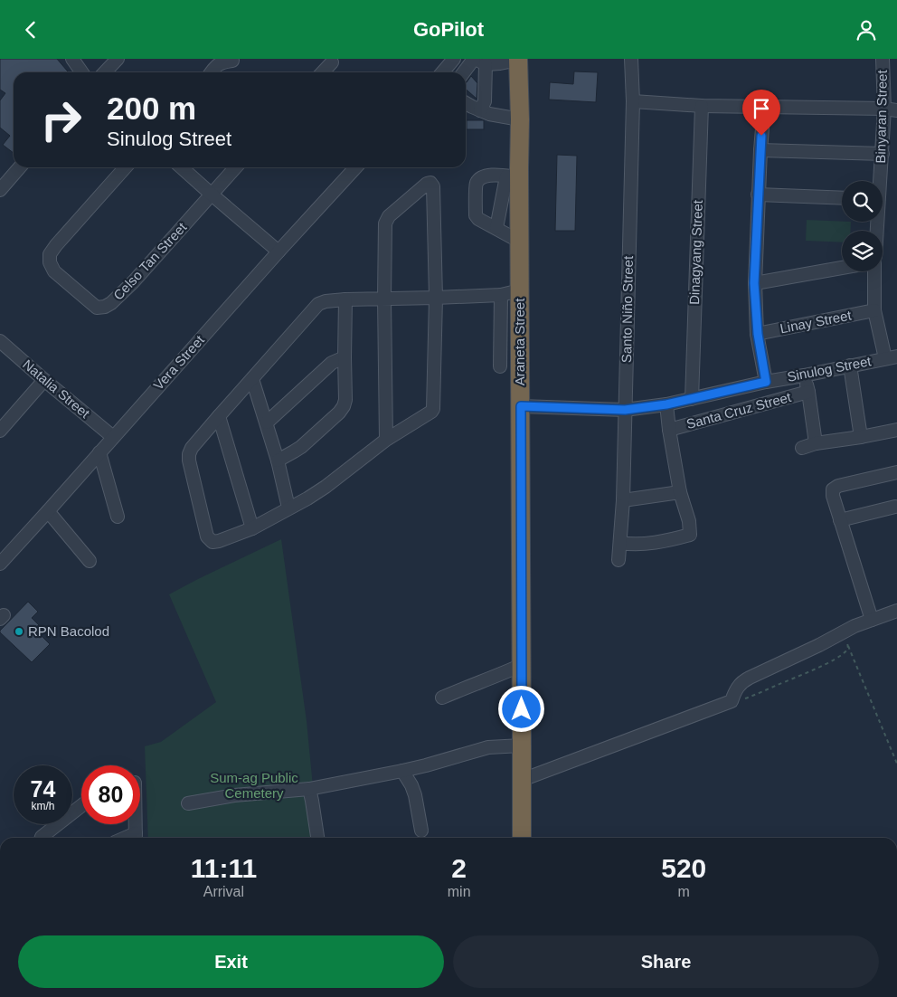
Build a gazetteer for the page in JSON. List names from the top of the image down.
{
  "streets": {
    "highway": ["Araneta Street"],
    "street": [
      "Binyaran Street",
      "Dinagyang Street",
      "Celso Tan Street",
      "Santo Niño Street",
      "Linay Street",
      "Vera Street",
      "Sinulog Street",
      "Natalia Street",
      "Santa Cruz Street"
    ]
  },
  "crossings": [
    ["Dinagyang Street", "Sinulog Street"],
    ["Santo Niño Street", "Sinulog Street"],
    ["Araneta Street", "Sinulog Street"],
    ["Vera Street", "Natalia Street"]
  ],
  "parks": ["Sum-ag Public Cemetery"],
  "places": ["RPN Bacolod"],
  "page": {
    "header": "GoPilot",
    "turn": ["200 m", "Sinulog Street"],
    "speed": "74 km/h",
    "limit": "80",
    "eta": [
      "11:11",
      "Arrival",
      "2",
      "min",
      "520",
      "m"
    ],
    "buttons": ["Exit", "Share"]
  }
}
